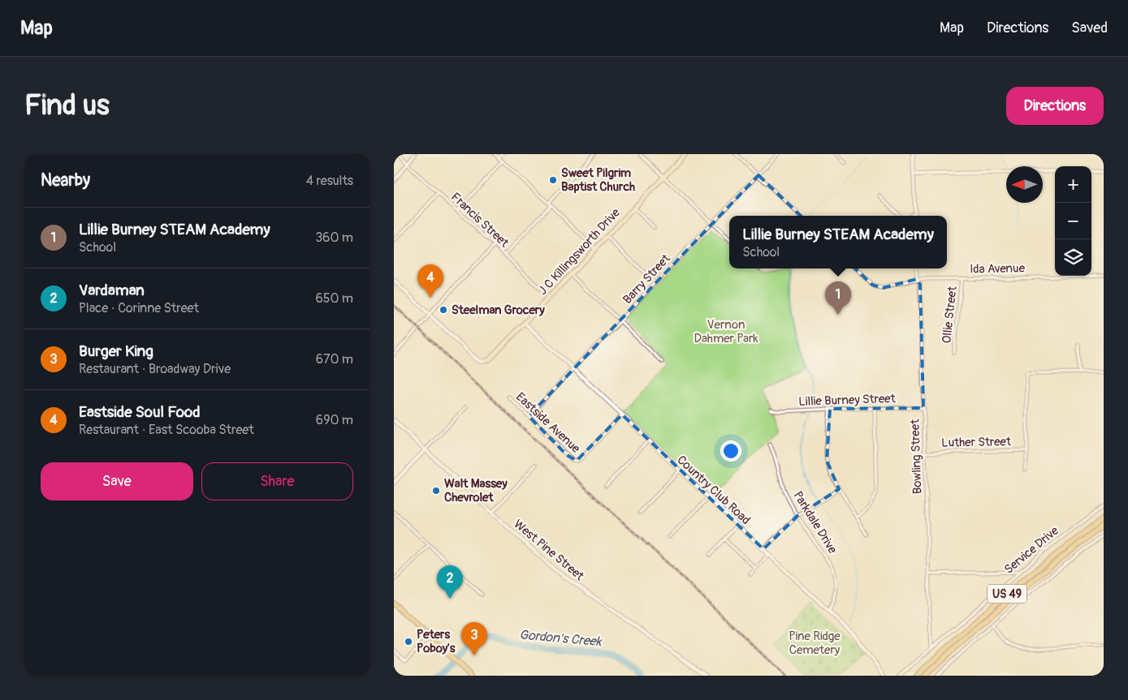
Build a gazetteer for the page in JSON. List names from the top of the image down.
{
  "streets": {
    "main road": ["J C Killingsworth Drive", "US 49"],
    "street": [
      "Francis Street",
      "Ida Avenue",
      "Barry Street",
      "Ollie Street",
      "Lillie Burney Street",
      "Eastside Avenue",
      "Luther Street",
      "Bowling Street",
      "Country Club Road",
      "Parkdale Drive",
      "West Pine Street",
      "Service Drive"
    ]
  },
  "crossings": [
    ["Francis Street", "J C Killingsworth Drive"],
    ["J C Killingsworth Drive", "Country Club Road"],
    ["Ida Avenue", "Ollie Street"],
    ["Ida Avenue", "Bowling Street"],
    ["Barry Street", "Eastside Avenue"],
    ["Barry Street", "Country Club Road"],
    ["Lillie Burney Street", "Bowling Street"],
    ["Eastside Avenue", "Country Club Road"],
    ["Luther Street", "Bowling Street"],
    ["Bowling Street", "Service Drive"],
    ["Country Club Road", "Parkdale Drive"]
  ],
  "water": ["Gordon's Creek"],
  "parks": ["Vernon Dahmer Park", "Pine Ridge Cemetery"],
  "places": [
    "Sweet Pilgrim Baptist Church",
    "Steelman Grocery",
    "Walt Massey Chevrolet",
    "Peters Poboy's"
  ],
  "north": "left",
  "page": {
    "header": "Map",
    "nav": ["Map", "Directions", "Saved"],
    "buttons": [
      "Directions",
      ["Save", "Share"]
    ],
    "title": "Find us",
    "heading": ["Nearby", "4 results"],
    "map_buttons": ["+", "−"],
    "list": [
      {
        "mark": "1",
        "name": "Lillie Burney STEAM Academy",
        "note": "School",
        "value": "360 m"
      },
      {
        "mark": "2",
        "name": "Vardaman",
        "note": "Place · Corinne Street",
        "value": "650 m"
      },
      {
        "mark": "3",
        "name": "Burger King",
        "note": "Restaurant · Broadway Drive",
        "value": "670 m"
      },
      {
        "mark": "4",
        "name": "Eastside Soul Food",
        "note": "Restaurant · East Scooba Street",
        "value": "690 m"
      }
    ],
    "popup": ["Lillie Burney STEAM Academy", "School"],
    "pins": [
      "4",
      "1",
      "2",
      "3"
    ]
  }
}
